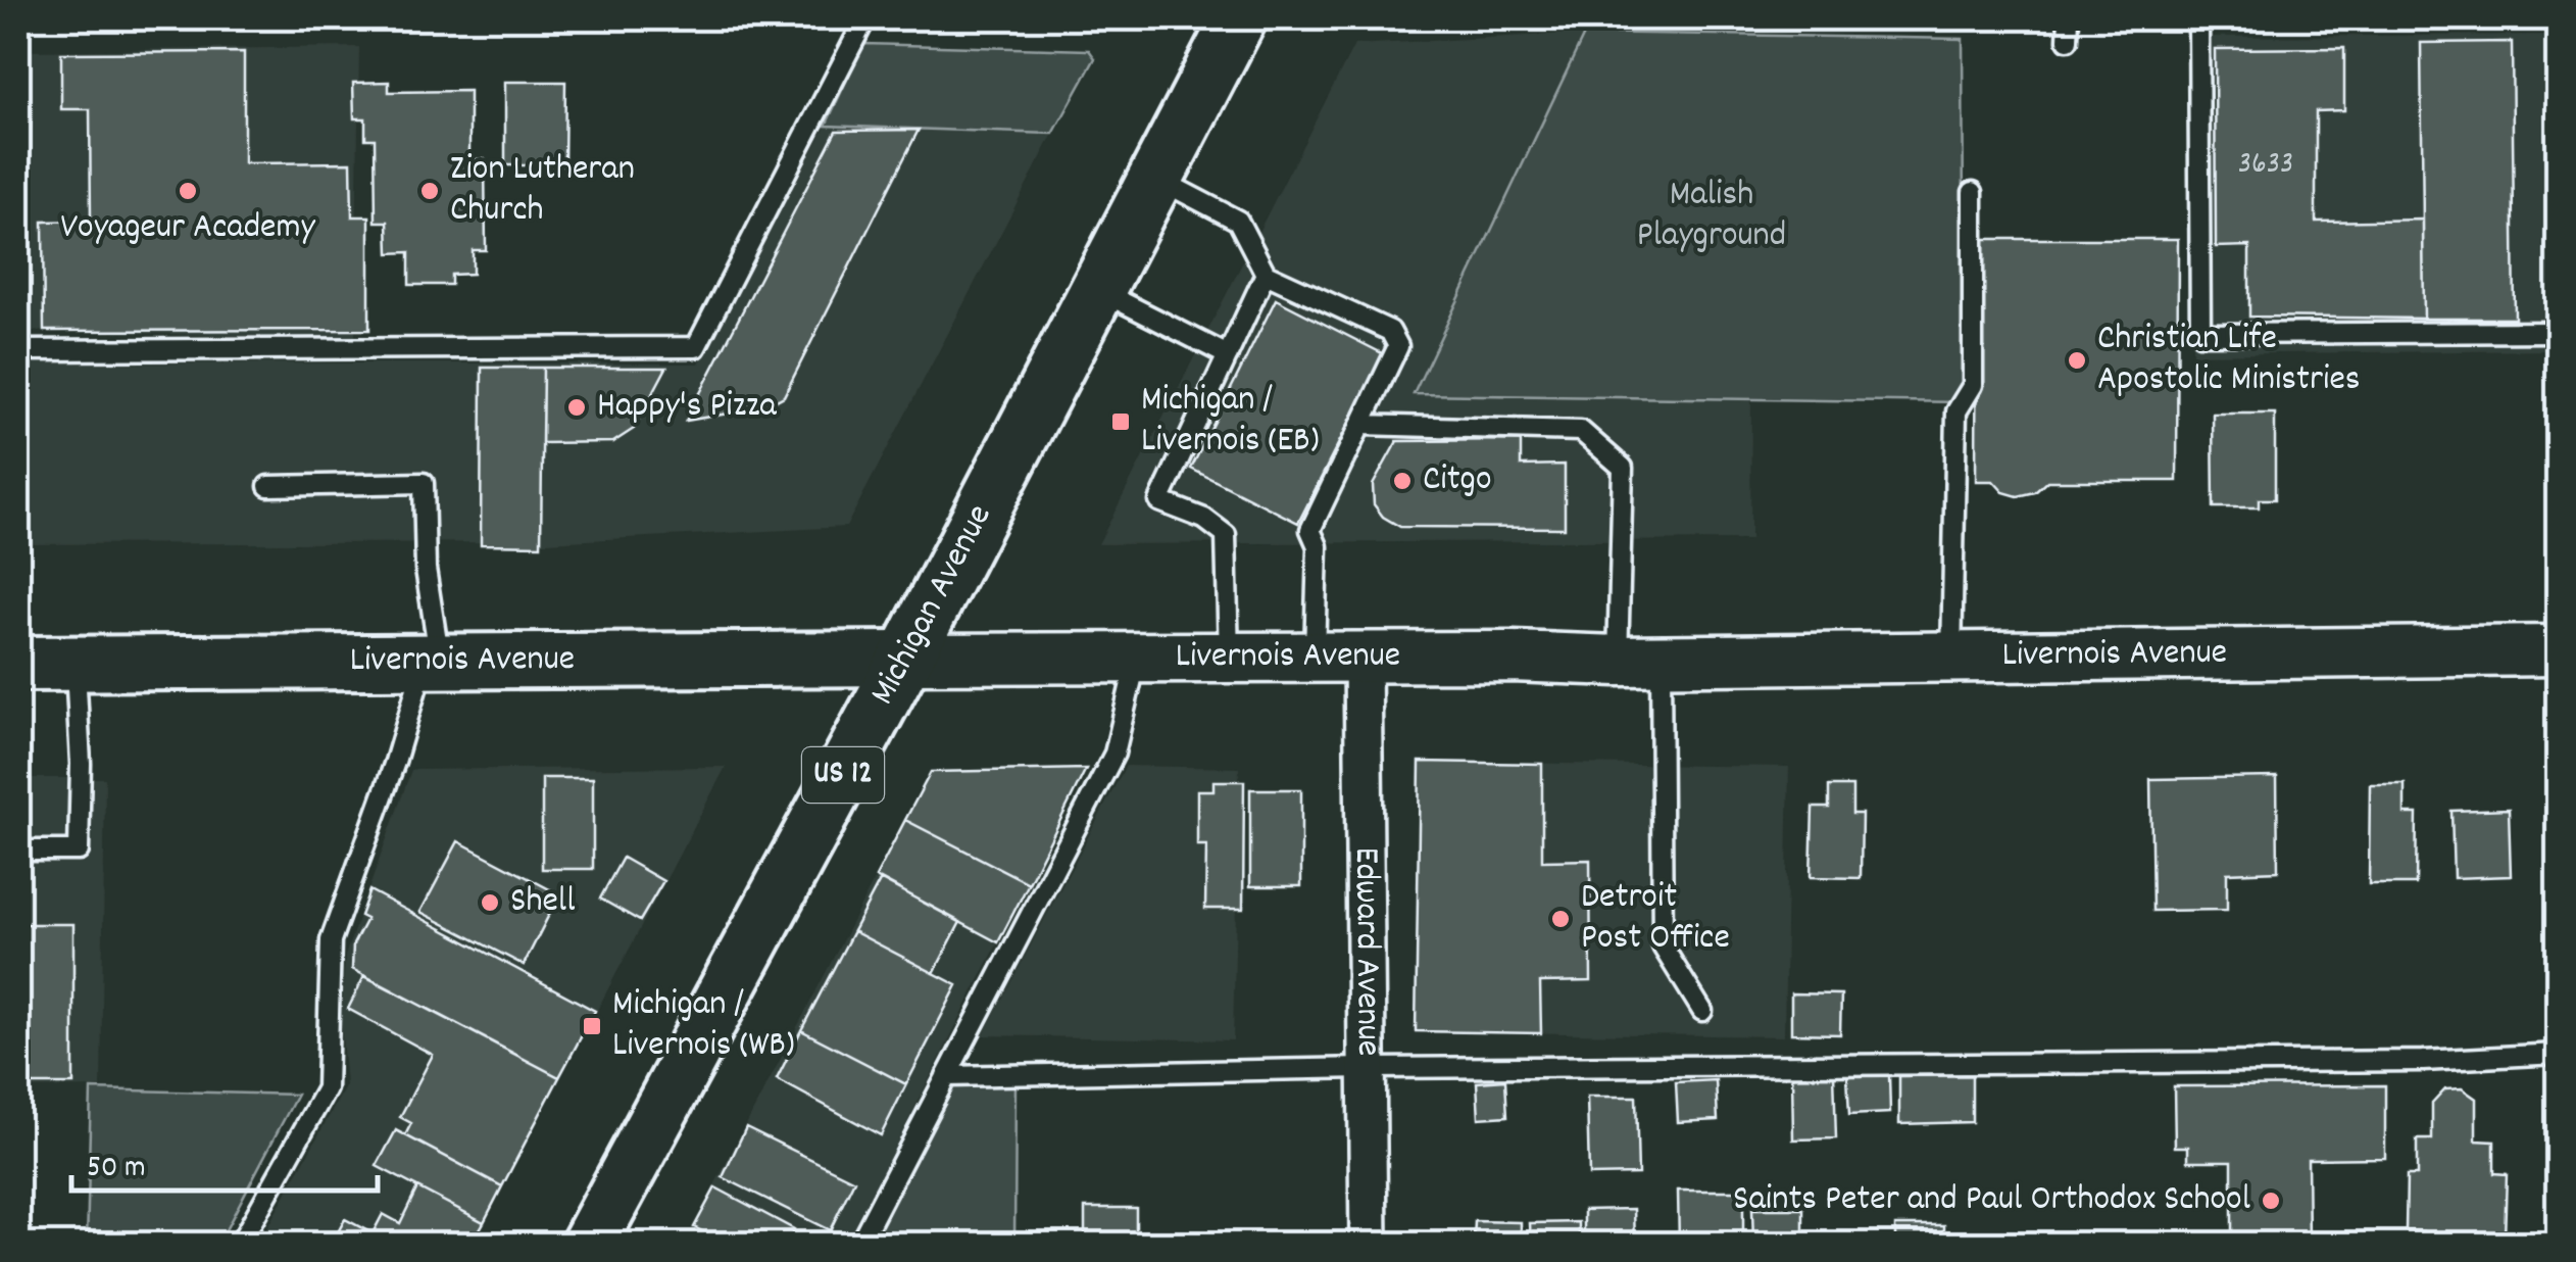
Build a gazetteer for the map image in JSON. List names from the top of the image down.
{
  "streets": {
    "main road": ["Michigan Avenue", "Livernois Avenue", "US 12"],
    "street": ["Edward Avenue"]
  },
  "crossings": [
    ["Michigan Avenue", "Livernois Avenue"],
    ["Livernois Avenue", "Edward Avenue"]
  ],
  "parks": ["Malish Playground"],
  "places": {
    "other": [
      "Voyageur Academy",
      "Zion Lutheran Church",
      "Christian Life Apostolic Ministries",
      "Happy's Pizza",
      "Citgo",
      "Shell",
      "Detroit Post Office",
      "Saints Peter and Paul Orthodox School"
    ],
    "transit": ["Michigan / Livernois (EB)", "Michigan / Livernois (WB)"]
  },
  "house_numbers": ["3633"],
  "scale_bar": "50 m"
}
